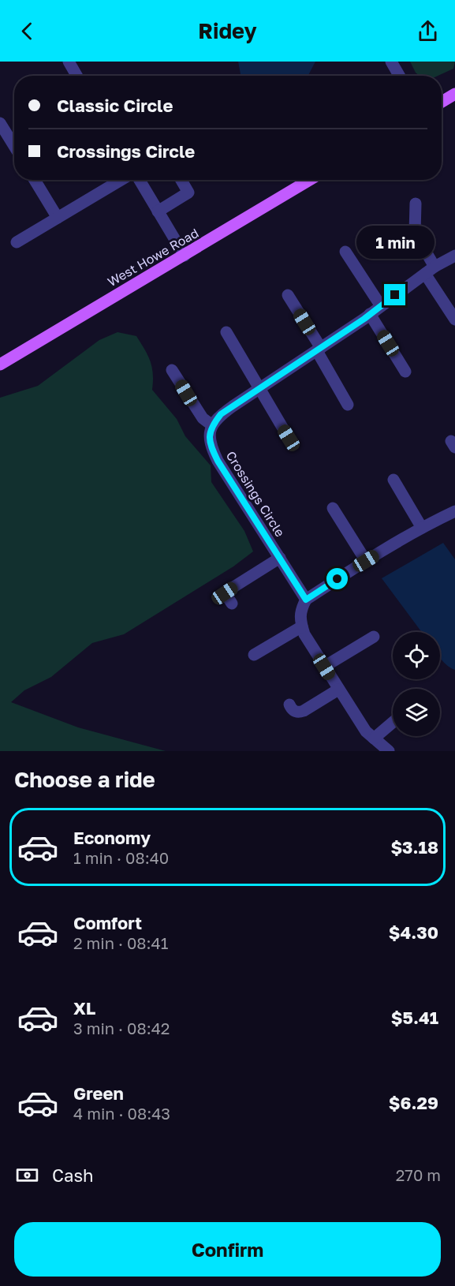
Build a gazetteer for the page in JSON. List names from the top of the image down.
{
  "streets": {
    "main road": ["West Howe Road"],
    "street": ["Crossings Circle"]
  },
  "page": {
    "header": "Ridey",
    "banner": ["Classic Circle", "Crossings Circle"],
    "bubble": "1 min",
    "heading": "Choose a ride",
    "list": [
      {
        "name": "Economy",
        "note": "1 min · 08:40",
        "value": "$3.18"
      },
      {
        "name": "Comfort",
        "note": "2 min · 08:41",
        "value": "$4.30"
      },
      {
        "name": "XL",
        "note": "3 min · 08:42",
        "value": "$5.41"
      },
      {
        "name": "Green",
        "note": "4 min · 08:43",
        "value": "$6.29"
      }
    ],
    "pay": ["Cash", "270 m"],
    "buttons": "Confirm"
  }
}
